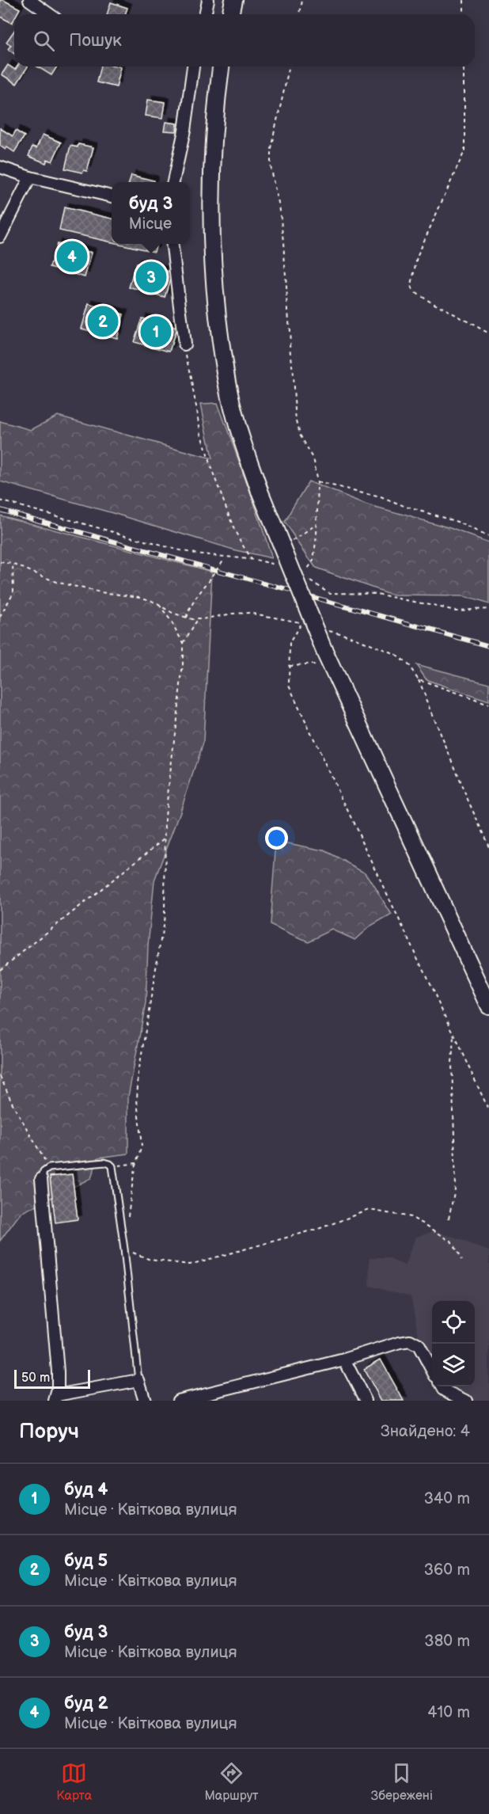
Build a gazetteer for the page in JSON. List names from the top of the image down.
{
  "scale_bar": "50 m",
  "page": {
    "search": "Пошук",
    "popup": ["буд 3", "Місце"],
    "pins": [
      "4",
      "3",
      "2",
      "1"
    ],
    "scale": "50 m",
    "heading": ["Поруч", "Знайдено: 4"],
    "list": [
      {
        "mark": "1",
        "name": "буд 4",
        "note": "Місце · Квіткова вулиця",
        "value": "340 m"
      },
      {
        "mark": "2",
        "name": "буд 5",
        "note": "Місце · Квіткова вулиця",
        "value": "360 m"
      },
      {
        "mark": "3",
        "name": "буд 3",
        "note": "Місце · Квіткова вулиця",
        "value": "380 m"
      },
      {
        "mark": "4",
        "name": "буд 2",
        "note": "Місце · Квіткова вулиця",
        "value": "410 m"
      }
    ],
    "nav": ["Карта", "Маршрут", "Збережені"]
  }
}
